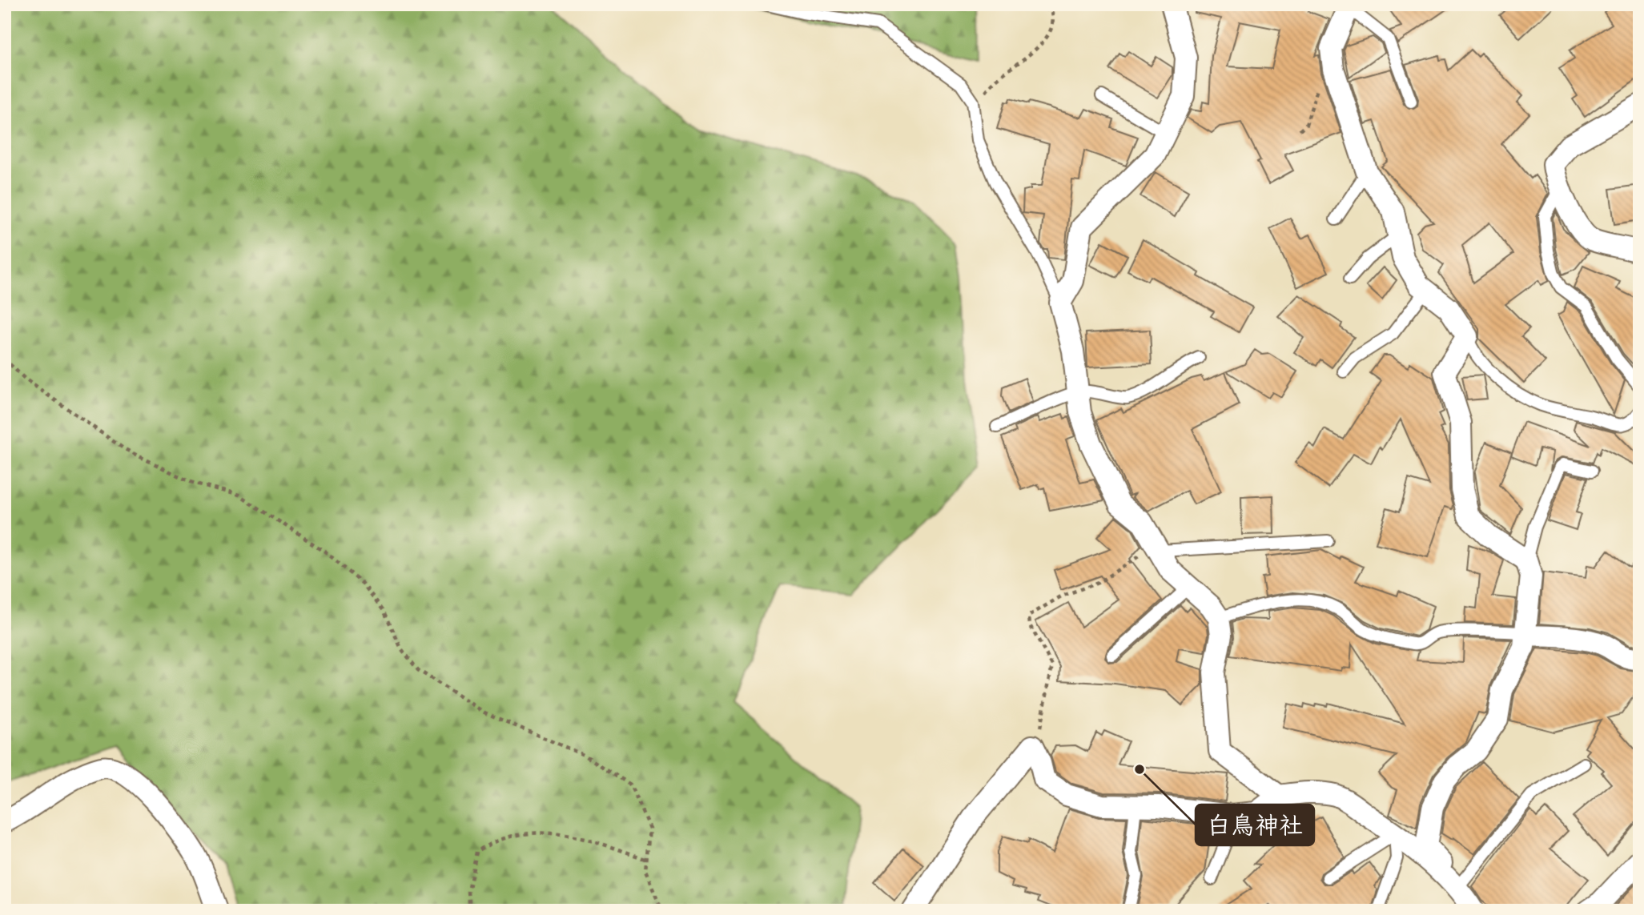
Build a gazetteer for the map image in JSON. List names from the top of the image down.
{
  "places": ["白鳥神社"]
}
